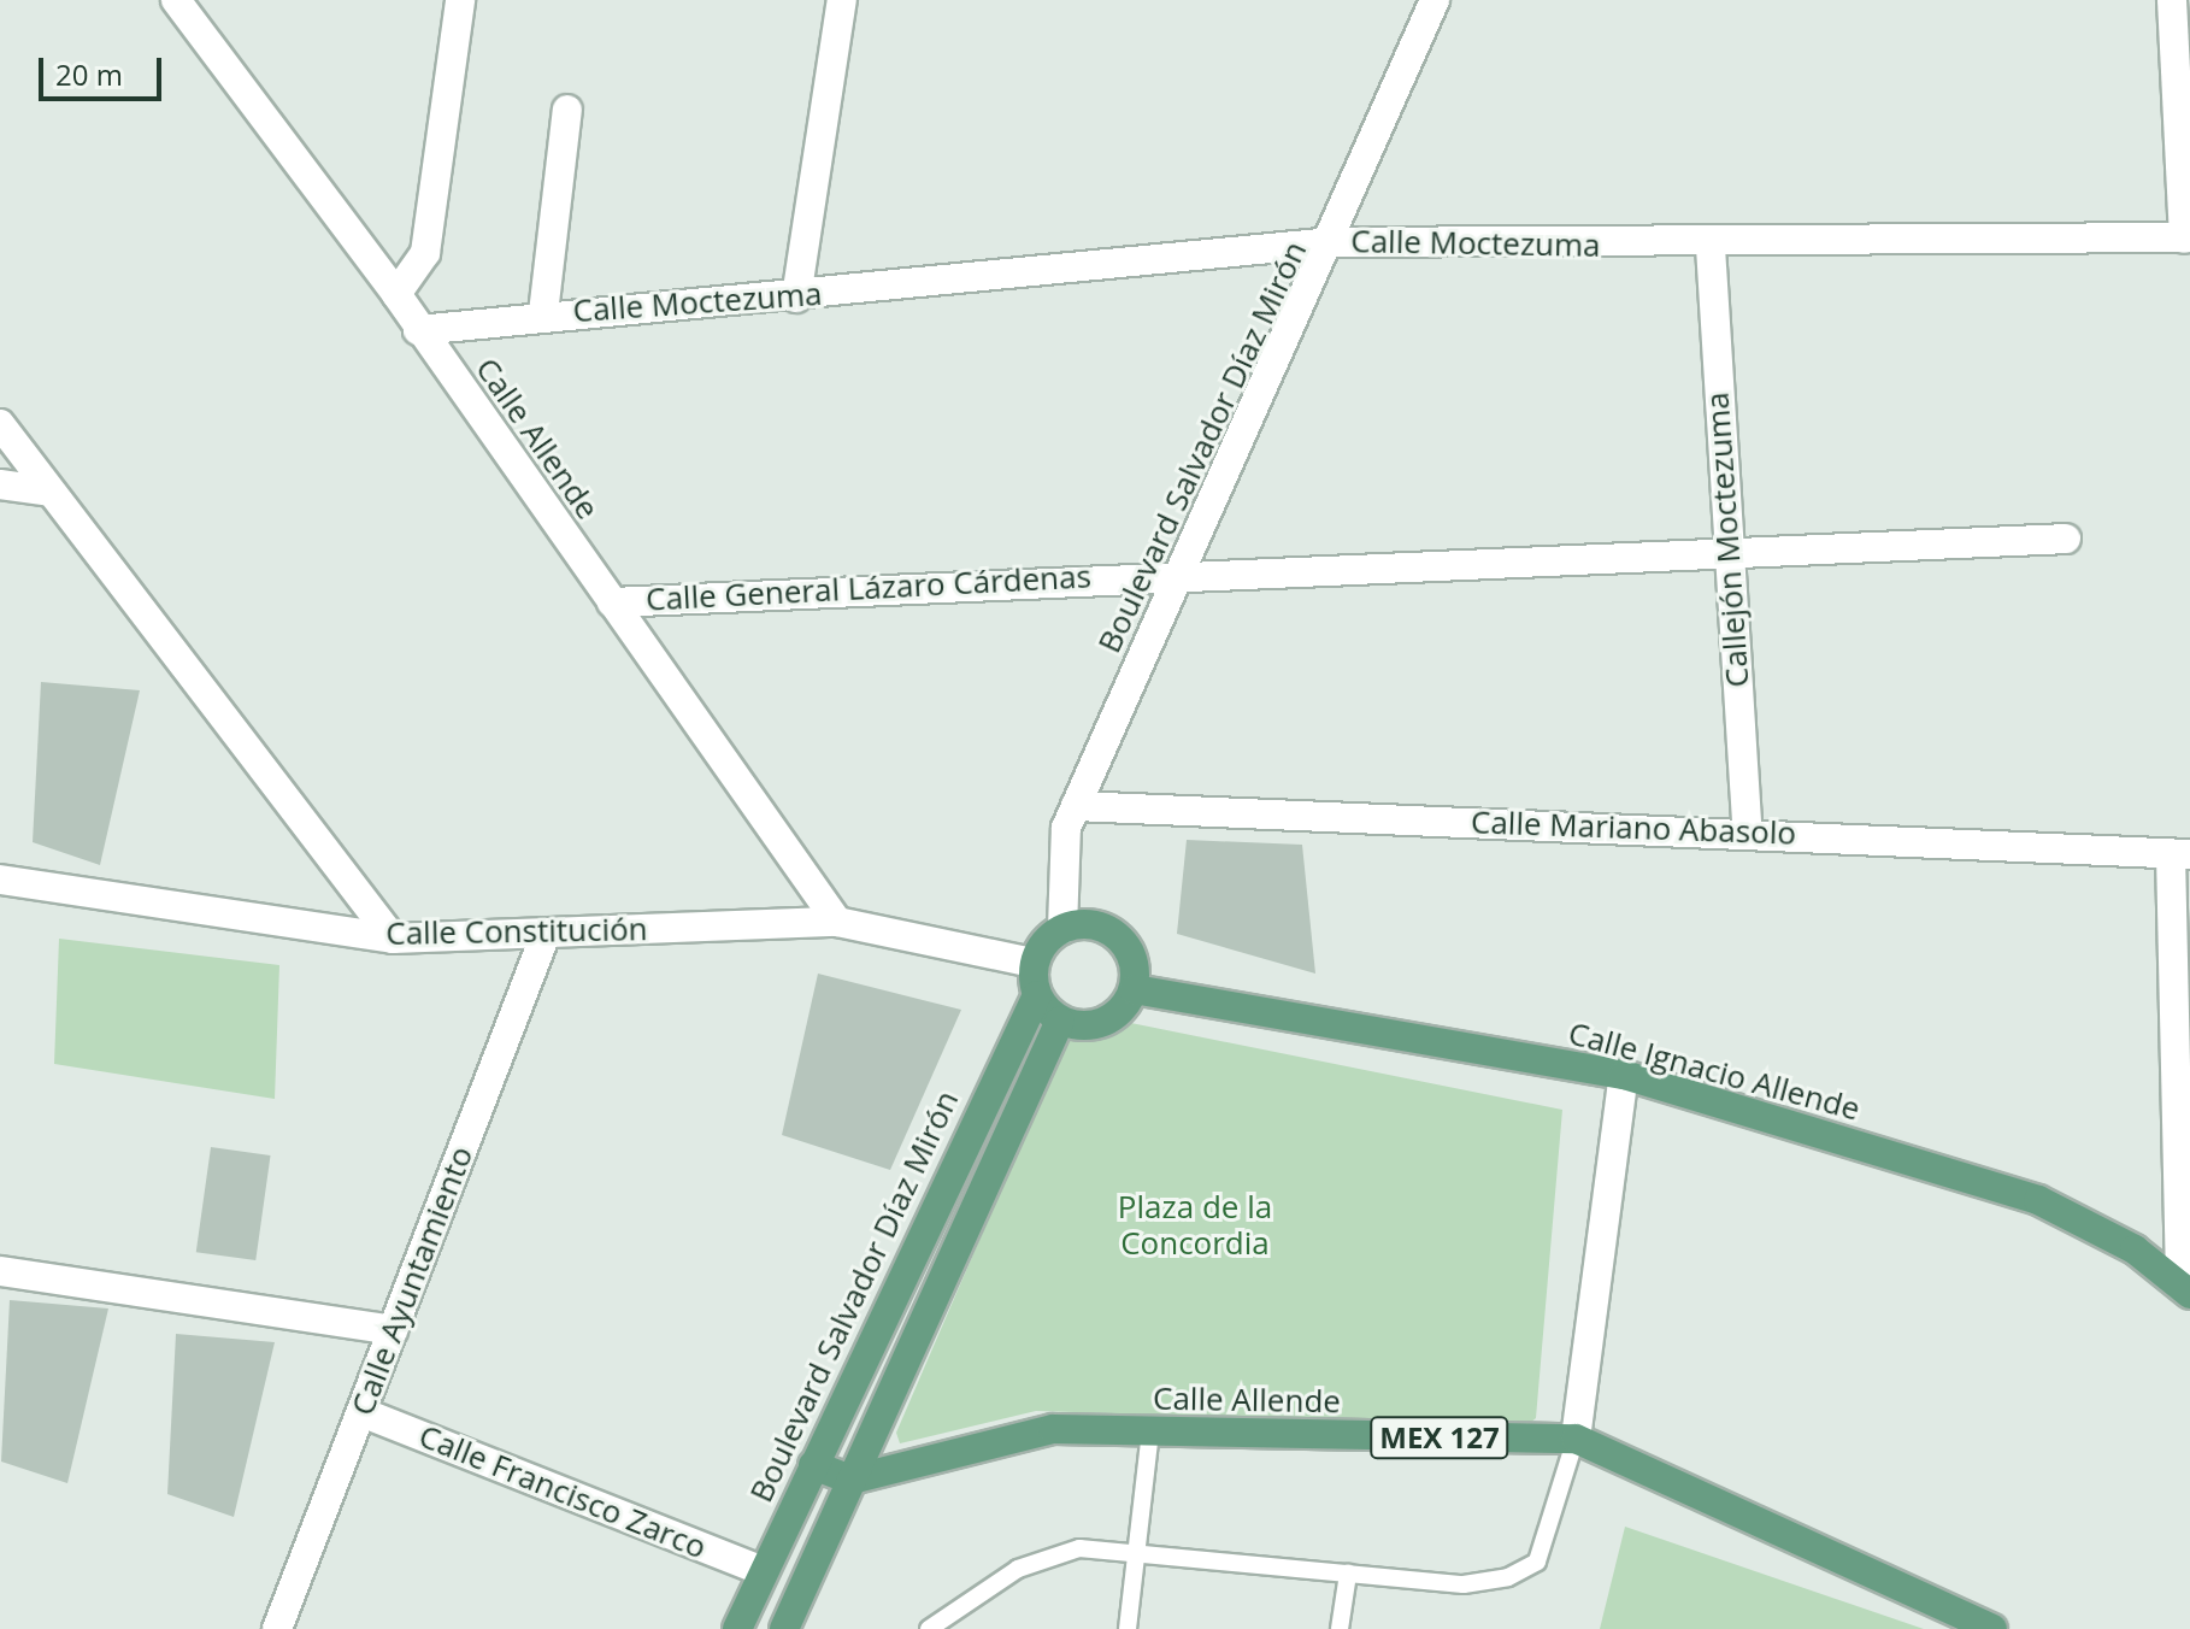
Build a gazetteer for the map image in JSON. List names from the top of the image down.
{
  "streets": {
    "main road": [
      "Calle Allende",
      "Boulevard Salvador Díaz Mirón",
      "Calle Ignacio Allende",
      "MEX 127"
    ],
    "street": [
      "Calle Moctezuma",
      "Callejón Moctezuma",
      "Calle General Lázaro Cárdenas",
      "Calle Mariano Abasolo",
      "Calle Constitución",
      "Calle Ayuntamiento",
      "Calle Francisco Zarco"
    ]
  },
  "crossings": [
    ["Calle Moctezuma", "Calle Allende"],
    ["Calle Moctezuma", "Boulevard Salvador Díaz Mirón"],
    ["Calle Moctezuma", "Callejón Moctezuma"],
    ["Calle Allende", "Calle General Lázaro Cárdenas"],
    ["Calle Allende", "Calle Constitución"],
    ["Boulevard Salvador Díaz Mirón", "Calle General Lázaro Cárdenas"],
    ["Boulevard Salvador Díaz Mirón", "Calle Mariano Abasolo"],
    ["Boulevard Salvador Díaz Mirón", "Calle Constitución"],
    ["Boulevard Salvador Díaz Mirón", "Calle Ignacio Allende"],
    ["Boulevard Salvador Díaz Mirón", "Calle Francisco Zarco"],
    ["Callejón Moctezuma", "Calle Mariano Abasolo"],
    ["Calle Constitución", "Calle Ignacio Allende"],
    ["Calle Constitución", "Calle Ayuntamiento"],
    ["Calle Ayuntamiento", "Calle Francisco Zarco"]
  ],
  "parks": ["Plaza de la Concordia"],
  "scale_bar": "20 m"
}
